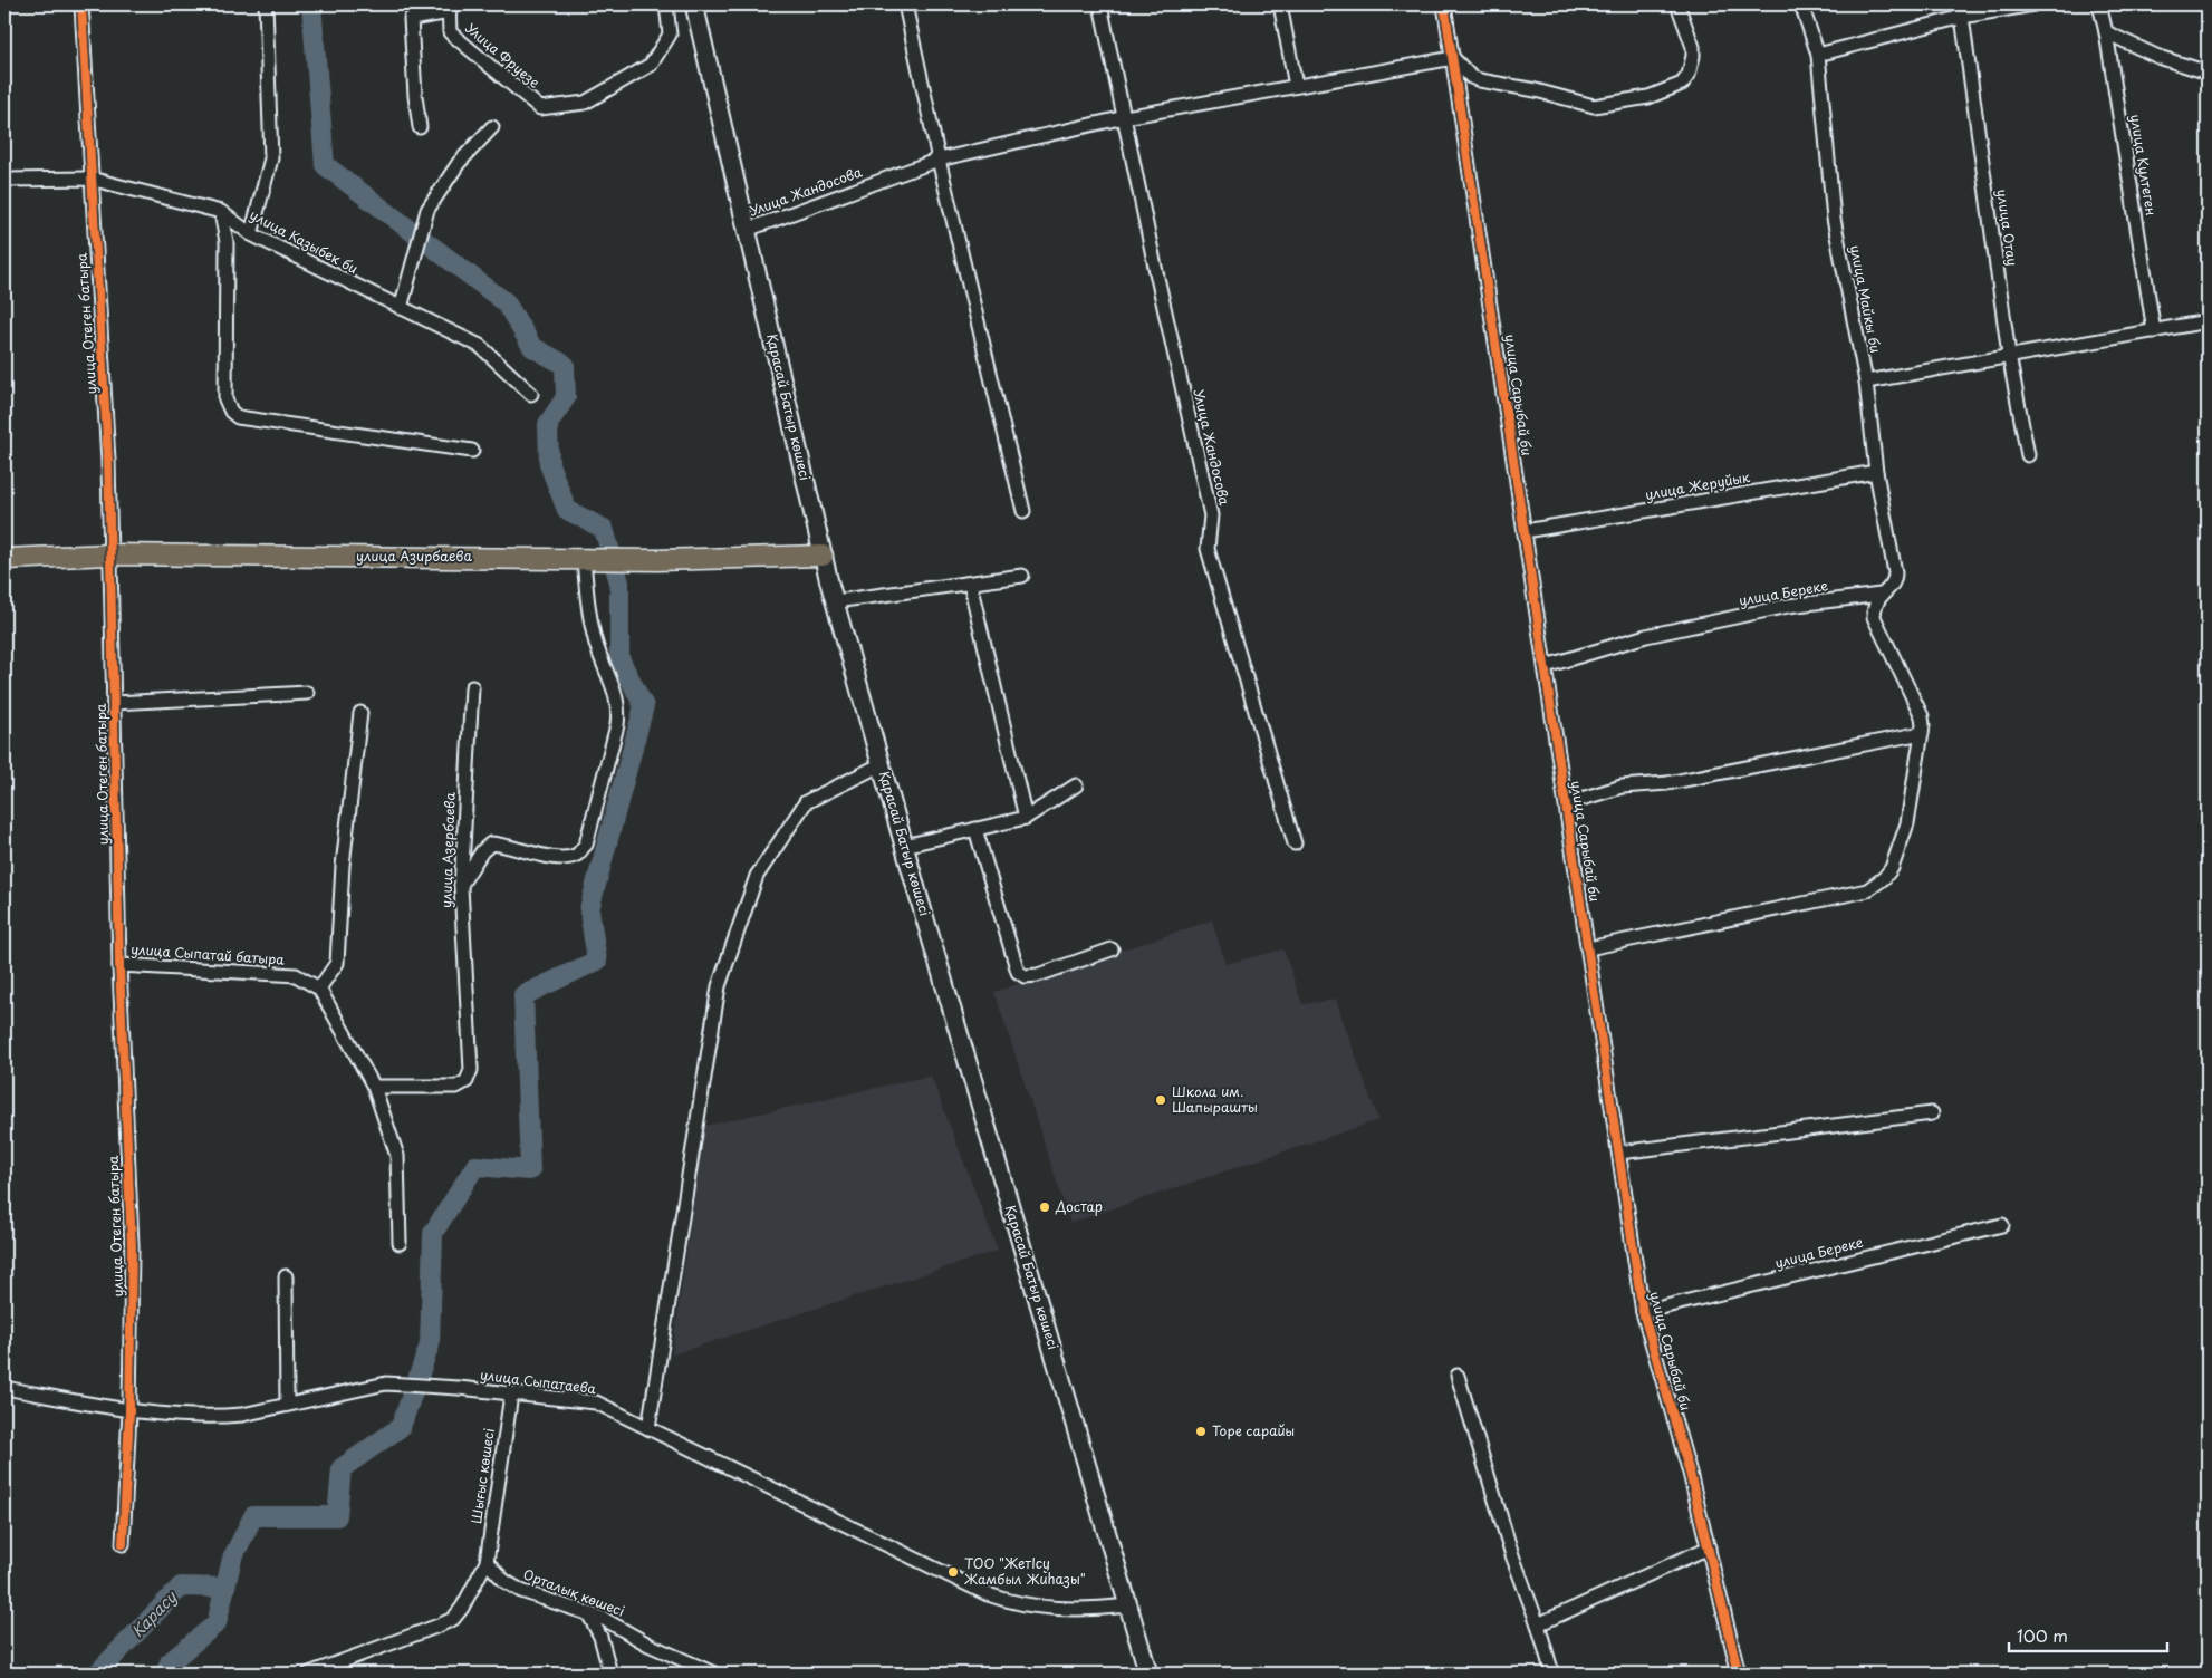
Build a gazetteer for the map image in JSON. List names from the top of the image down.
{
  "streets": {
    "main road": ["Қарасай Батыр көшесі", "улица Азирбаева"],
    "street": [
      "Улица Фруезе",
      "улица Култеген",
      "Улица Жандосова",
      "улица Отау",
      "улица Казыбек би",
      "улица Майкы би",
      "улица Отеген батыра",
      "улица Сарыбай би",
      "улица Жеруйык",
      "улица Береке",
      "улица Азербаева",
      "улица Сыпатай батыра",
      "улица Сыпатаева",
      "Шығыс көшесі",
      "Орталық көшесі"
    ]
  },
  "crossings": [
    ["Улица Жандосова", "улица Сарыбай би"],
    ["Улица Жандосова", "Қарасай Батыр көшесі"],
    ["улица Казыбек би", "улица Отеген батыра"],
    ["улица Майкы би", "улица Жеруйык"],
    ["улица Майкы би", "улица Береке"],
    ["улица Отеген батыра", "улица Азирбаева"],
    ["улица Отеген батыра", "улица Сыпатай батыра"],
    ["улица Отеген батыра", "улица Сыпатаева"],
    ["улица Сарыбай би", "улица Жеруйык"],
    ["улица Сарыбай би", "улица Береке"],
    ["Қарасай Батыр көшесі", "улица Азирбаева"],
    ["Қарасай Батыр көшесі", "улица Сыпатаева"],
    ["улица Сыпатаева", "Шығыс көшесі"],
    ["Шығыс көшесі", "Орталық көшесі"]
  ],
  "water": ["Карасу"],
  "places": [
    "Школа им. Шапырашты",
    "Достар",
    "Торе сарайы",
    "ТОО \"ЖетIсу Жамбыл Жиhазы\""
  ],
  "scale_bar": "100 m"
}
